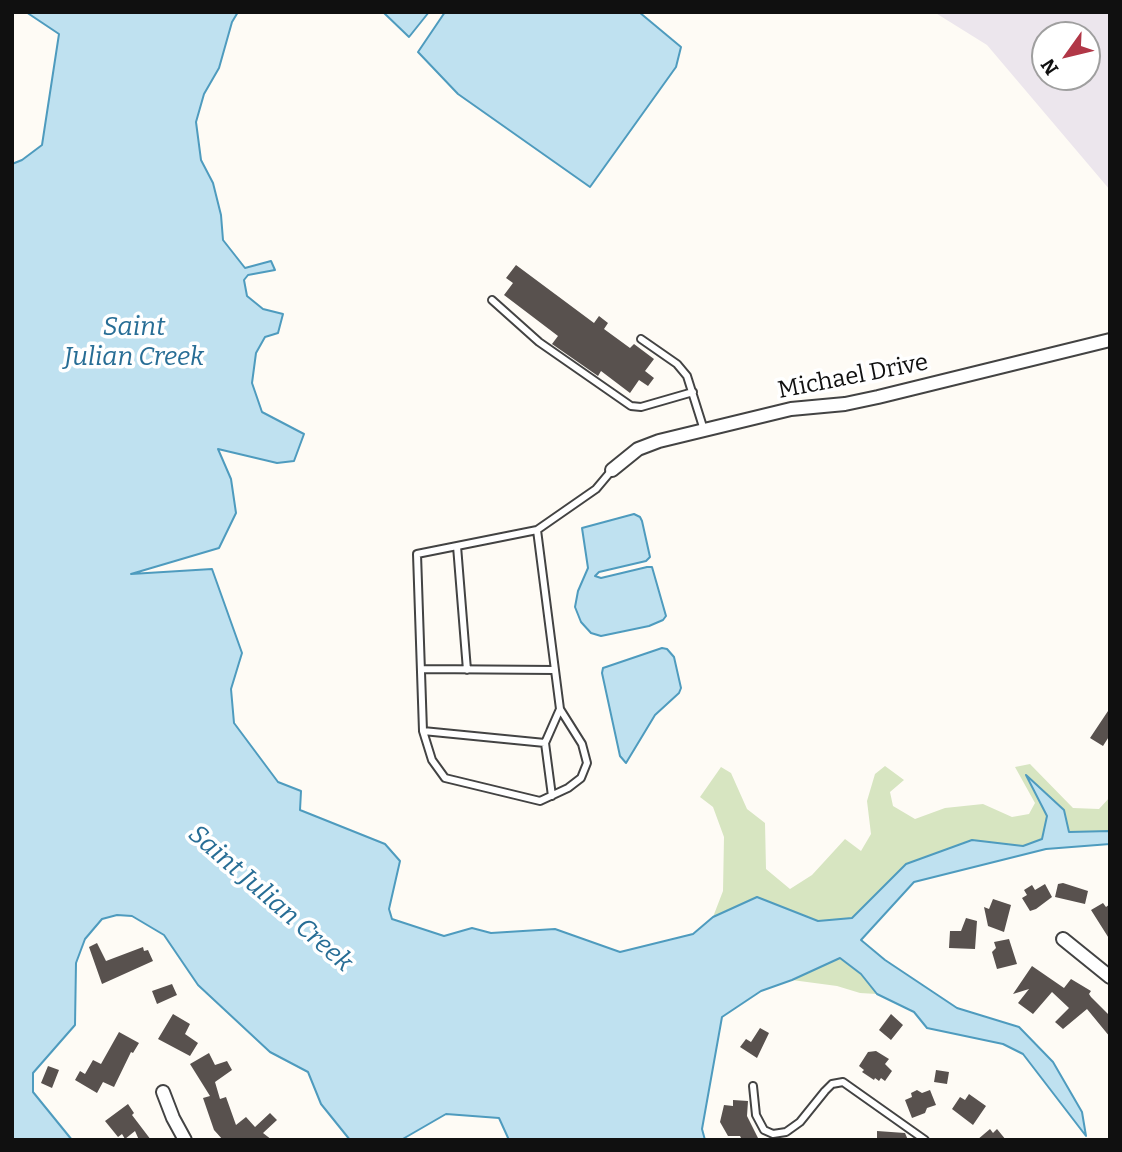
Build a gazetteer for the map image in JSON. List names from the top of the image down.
{
  "streets": {
    "street": ["Michael Drive"]
  },
  "water": ["Saint Julian Creek"],
  "north": "bottom left"
}
